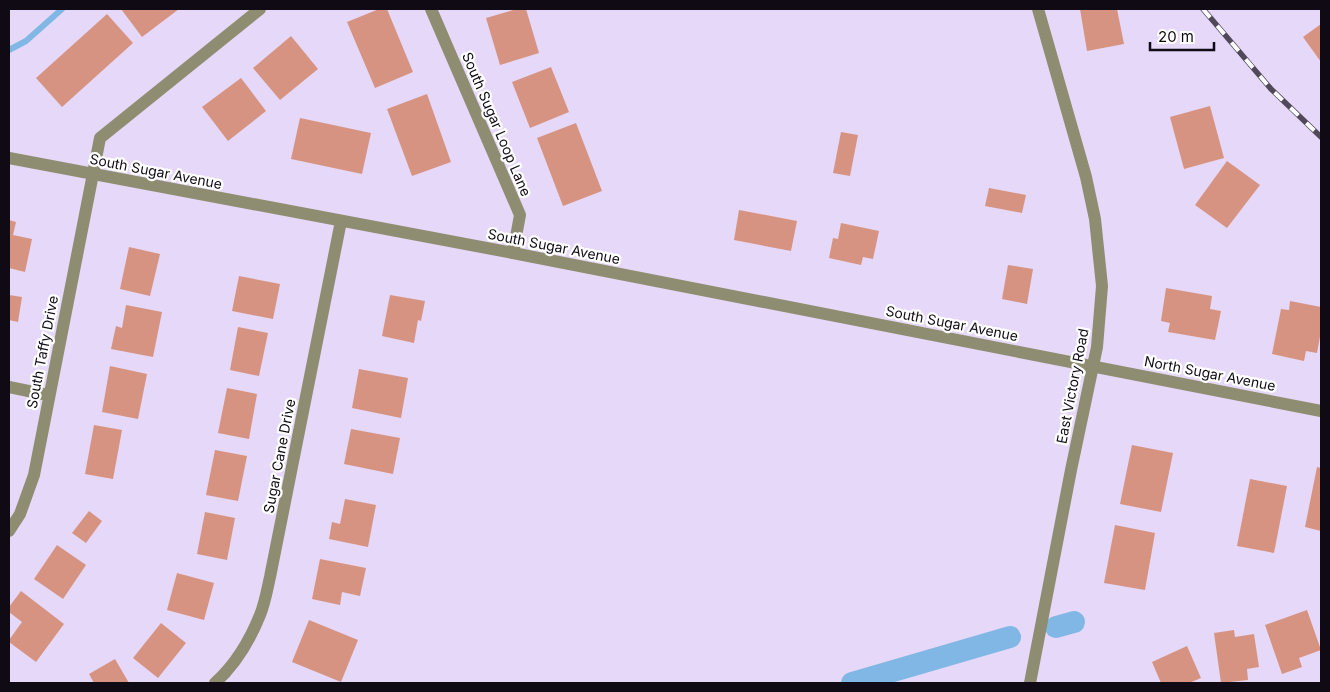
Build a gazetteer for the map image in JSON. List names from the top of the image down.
{
  "streets": {
    "street": [
      "South Sugar Loop Lane",
      "South Sugar Avenue",
      "South Taffy Drive",
      "North Sugar Avenue",
      "East Victory Road",
      "Sugar Cane Drive"
    ]
  },
  "crossings": [
    ["South Sugar Loop Lane", "South Sugar Avenue"],
    ["South Sugar Avenue", "South Taffy Drive"],
    ["South Sugar Avenue", "North Sugar Avenue"],
    ["South Sugar Avenue", "East Victory Road"],
    ["South Sugar Avenue", "Sugar Cane Drive"],
    ["North Sugar Avenue", "East Victory Road"]
  ],
  "scale_bar": "20 m"
}
